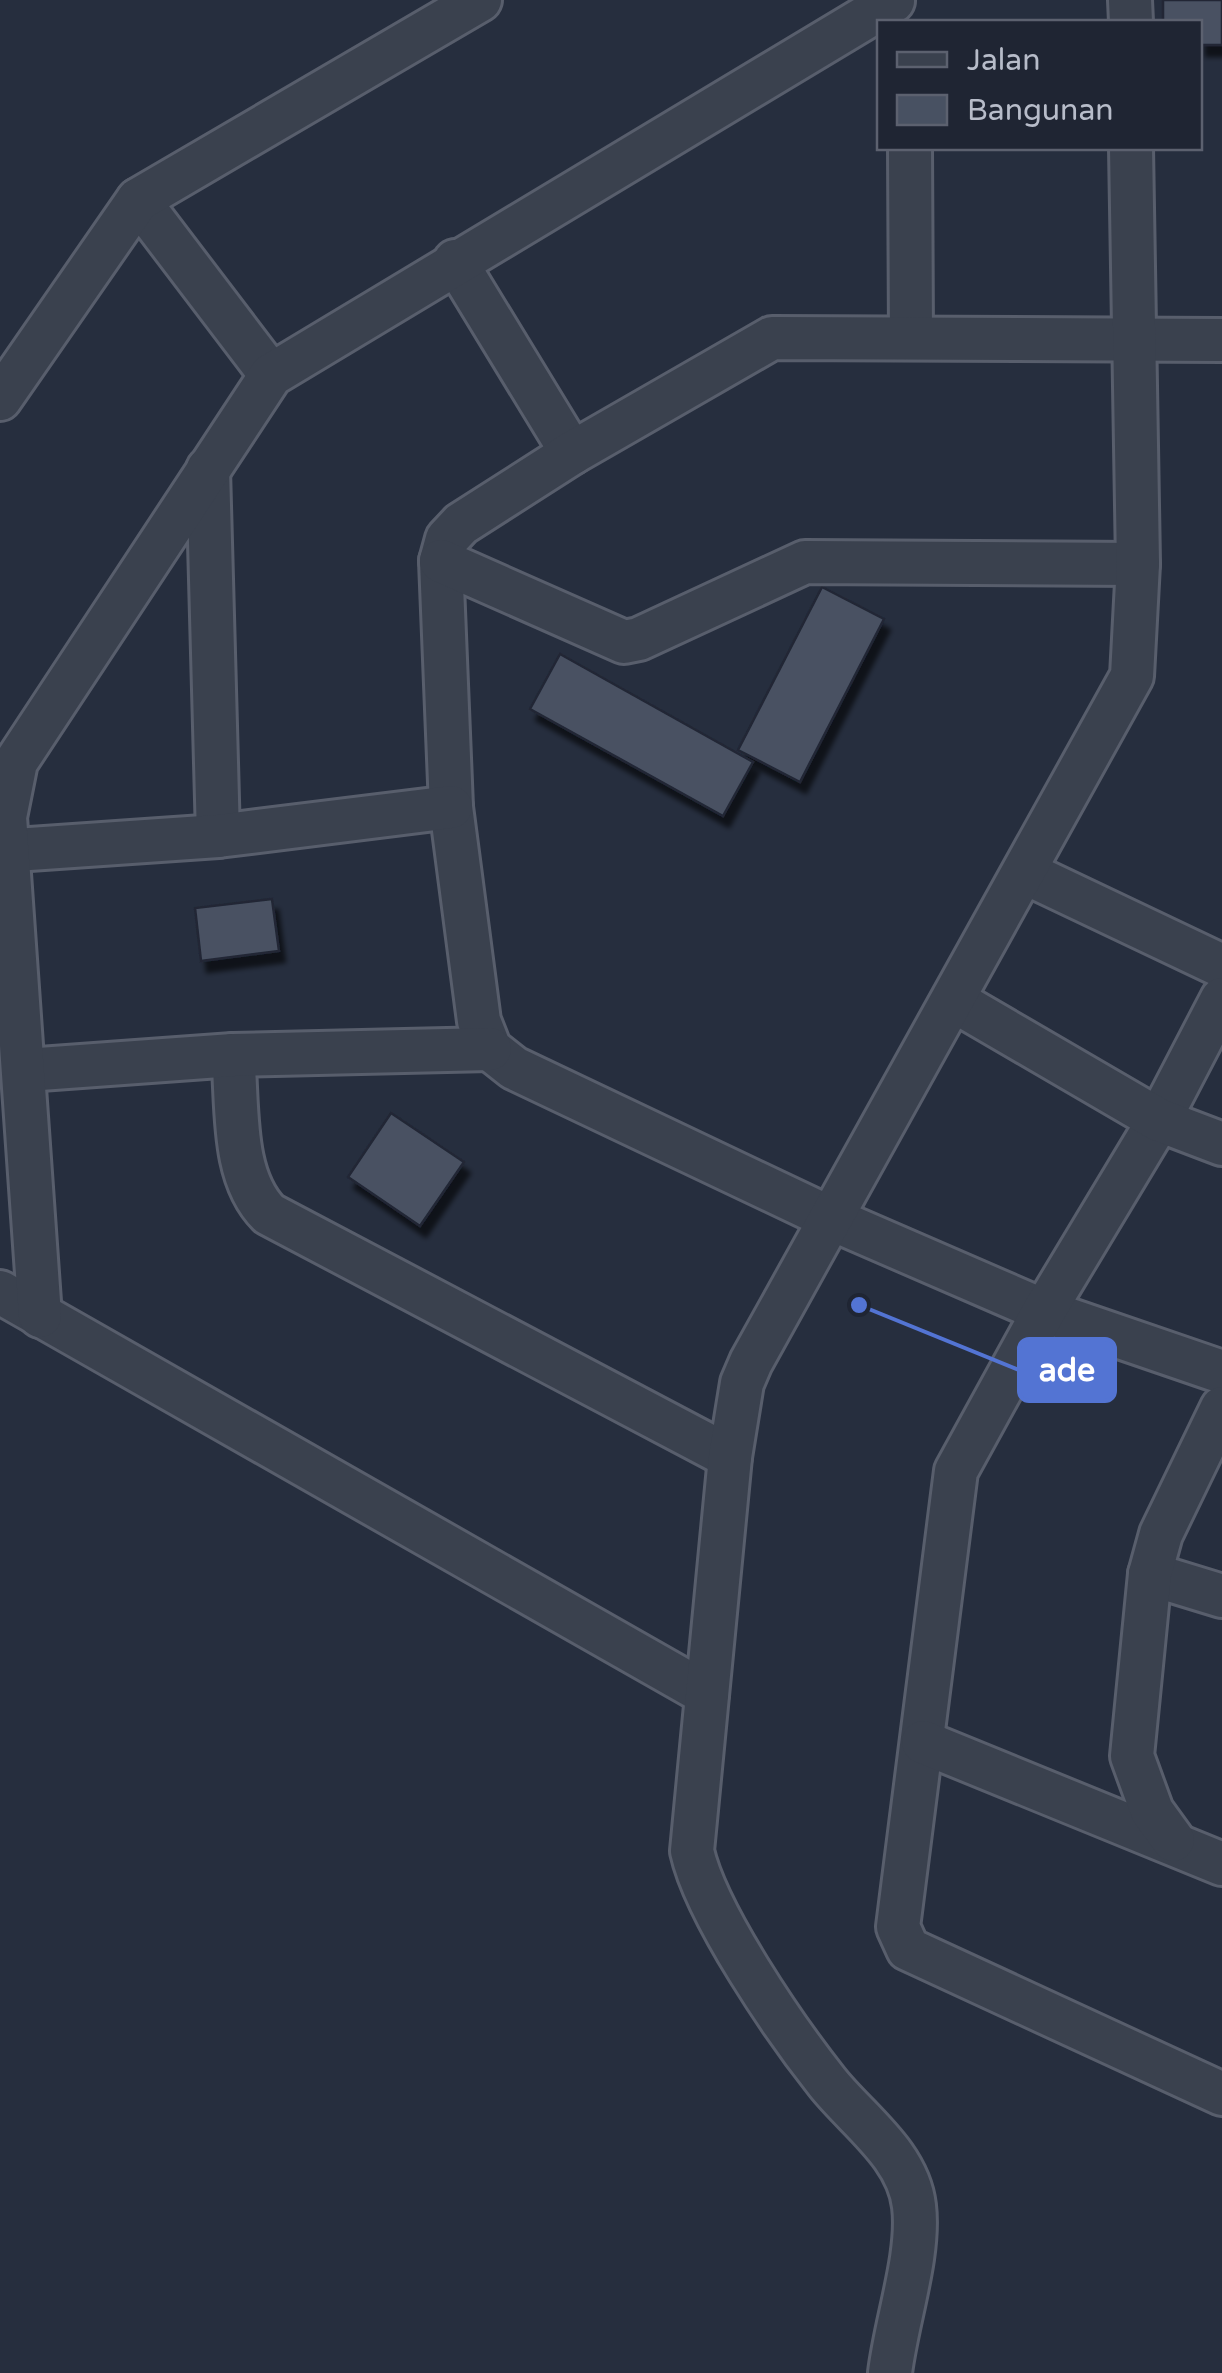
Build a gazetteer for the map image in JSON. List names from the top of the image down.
{
  "places": ["ade"],
  "legend": ["Jalan", "Bangunan"]
}
